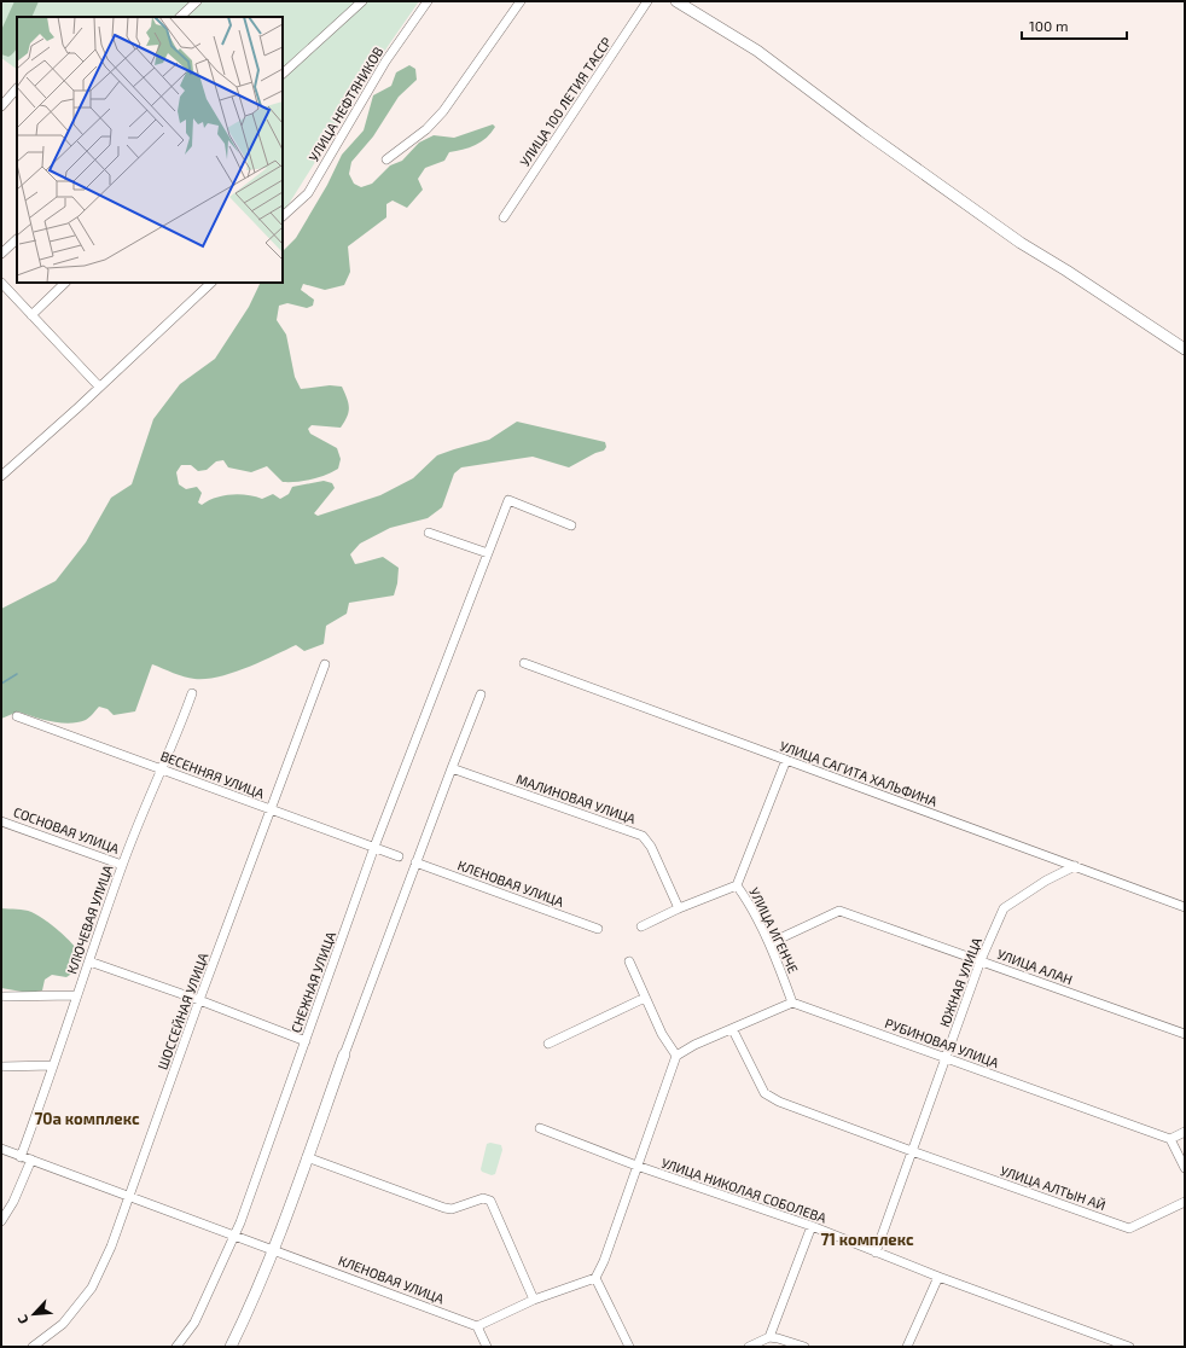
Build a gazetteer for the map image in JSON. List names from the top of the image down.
{
  "streets": {
    "street": [
      "УЛИЦА 100 ЛЕТИЯ ТАССР",
      "УЛИЦА НЕФТЯНИКОВ",
      "УЛИЦА САГИТА ХАЛЬФИНА",
      "ВЕСЕННЯЯ УЛИЦА",
      "МАЛИНОВАЯ УЛИЦА",
      "СОСНОВАЯ УЛИЦА",
      "КЛЕНОВАЯ УЛИЦА",
      "КЛЮЧЕВАЯ УЛИЦА",
      "УЛИЦА ИГЕНЧЕ",
      "УЛИЦА АЛАН",
      "СНЕЖНАЯ УЛИЦА",
      "ЮЖНАЯ УЛИЦА",
      "ШОССЕЙНАЯ УЛИЦА",
      "РУБИНОВАЯ УЛИЦА",
      "УЛИЦА АЛТЫН АЙ",
      "УЛИЦА НИКОЛАЯ СОБОЛЕВА"
    ]
  },
  "crossings": [
    ["УЛИЦА САГИТА ХАЛЬФИНА", "УЛИЦА ИГЕНЧЕ"],
    ["УЛИЦА САГИТА ХАЛЬФИНА", "ЮЖНАЯ УЛИЦА"],
    ["ВЕСЕННЯЯ УЛИЦА", "КЛЮЧЕВАЯ УЛИЦА"],
    ["ВЕСЕННЯЯ УЛИЦА", "СНЕЖНАЯ УЛИЦА"],
    ["ВЕСЕННЯЯ УЛИЦА", "ШОССЕЙНАЯ УЛИЦА"],
    ["СОСНОВАЯ УЛИЦА", "КЛЮЧЕВАЯ УЛИЦА"],
    ["КЛЕНОВАЯ УЛИЦА", "КЛЮЧЕВАЯ УЛИЦА"],
    ["КЛЕНОВАЯ УЛИЦА", "СНЕЖНАЯ УЛИЦА"],
    ["КЛЕНОВАЯ УЛИЦА", "ШОССЕЙНАЯ УЛИЦА"],
    ["УЛИЦА ИГЕНЧЕ", "УЛИЦА АЛАН"],
    ["УЛИЦА ИГЕНЧЕ", "РУБИНОВАЯ УЛИЦА"],
    ["УЛИЦА АЛАН", "ЮЖНАЯ УЛИЦА"],
    ["ЮЖНАЯ УЛИЦА", "РУБИНОВАЯ УЛИЦА"],
    ["ЮЖНАЯ УЛИЦА", "УЛИЦА АЛТЫН АЙ"],
    ["ЮЖНАЯ УЛИЦА", "УЛИЦА НИКОЛАЯ СОБОЛЕВА"]
  ],
  "districts": ["70а комплекс", "71 комплекс"],
  "scale_bar": "100 m",
  "north": "bottom left"
}
